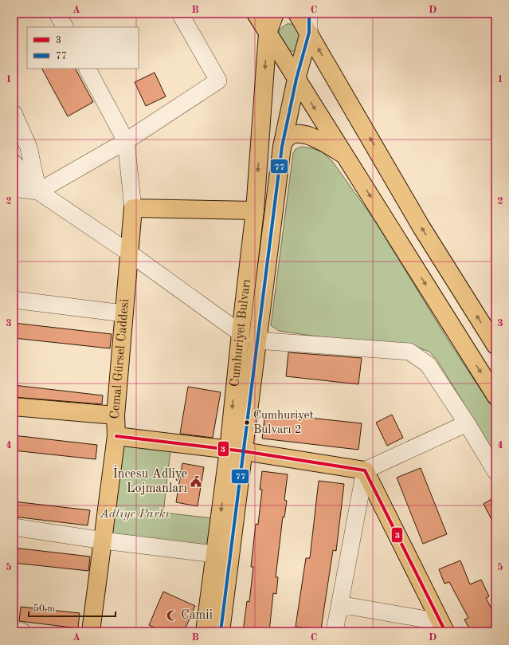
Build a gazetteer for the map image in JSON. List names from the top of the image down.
{
  "streets": {
    "main road": ["Cumhuriyet Bulvarı", "Cemal Gürsel Caddesi"]
  },
  "parks": ["Adliye Parkı"],
  "places": {
    "other": ["Cumhuriyet Bulvarı 2"],
    "public building": ["İncesu Adliye Lojmanları"],
    "mosque": ["Camii"]
  },
  "lines": ["transit line 77", "transit line 3"],
  "legend": ["3", "77"],
  "scale_bar": "50 m",
  "grid": {
    "columns": [
      "A",
      "B",
      "C",
      "D"
    ],
    "rows": [
      "1",
      "2",
      "3",
      "4",
      "5"
    ]
  }
}
